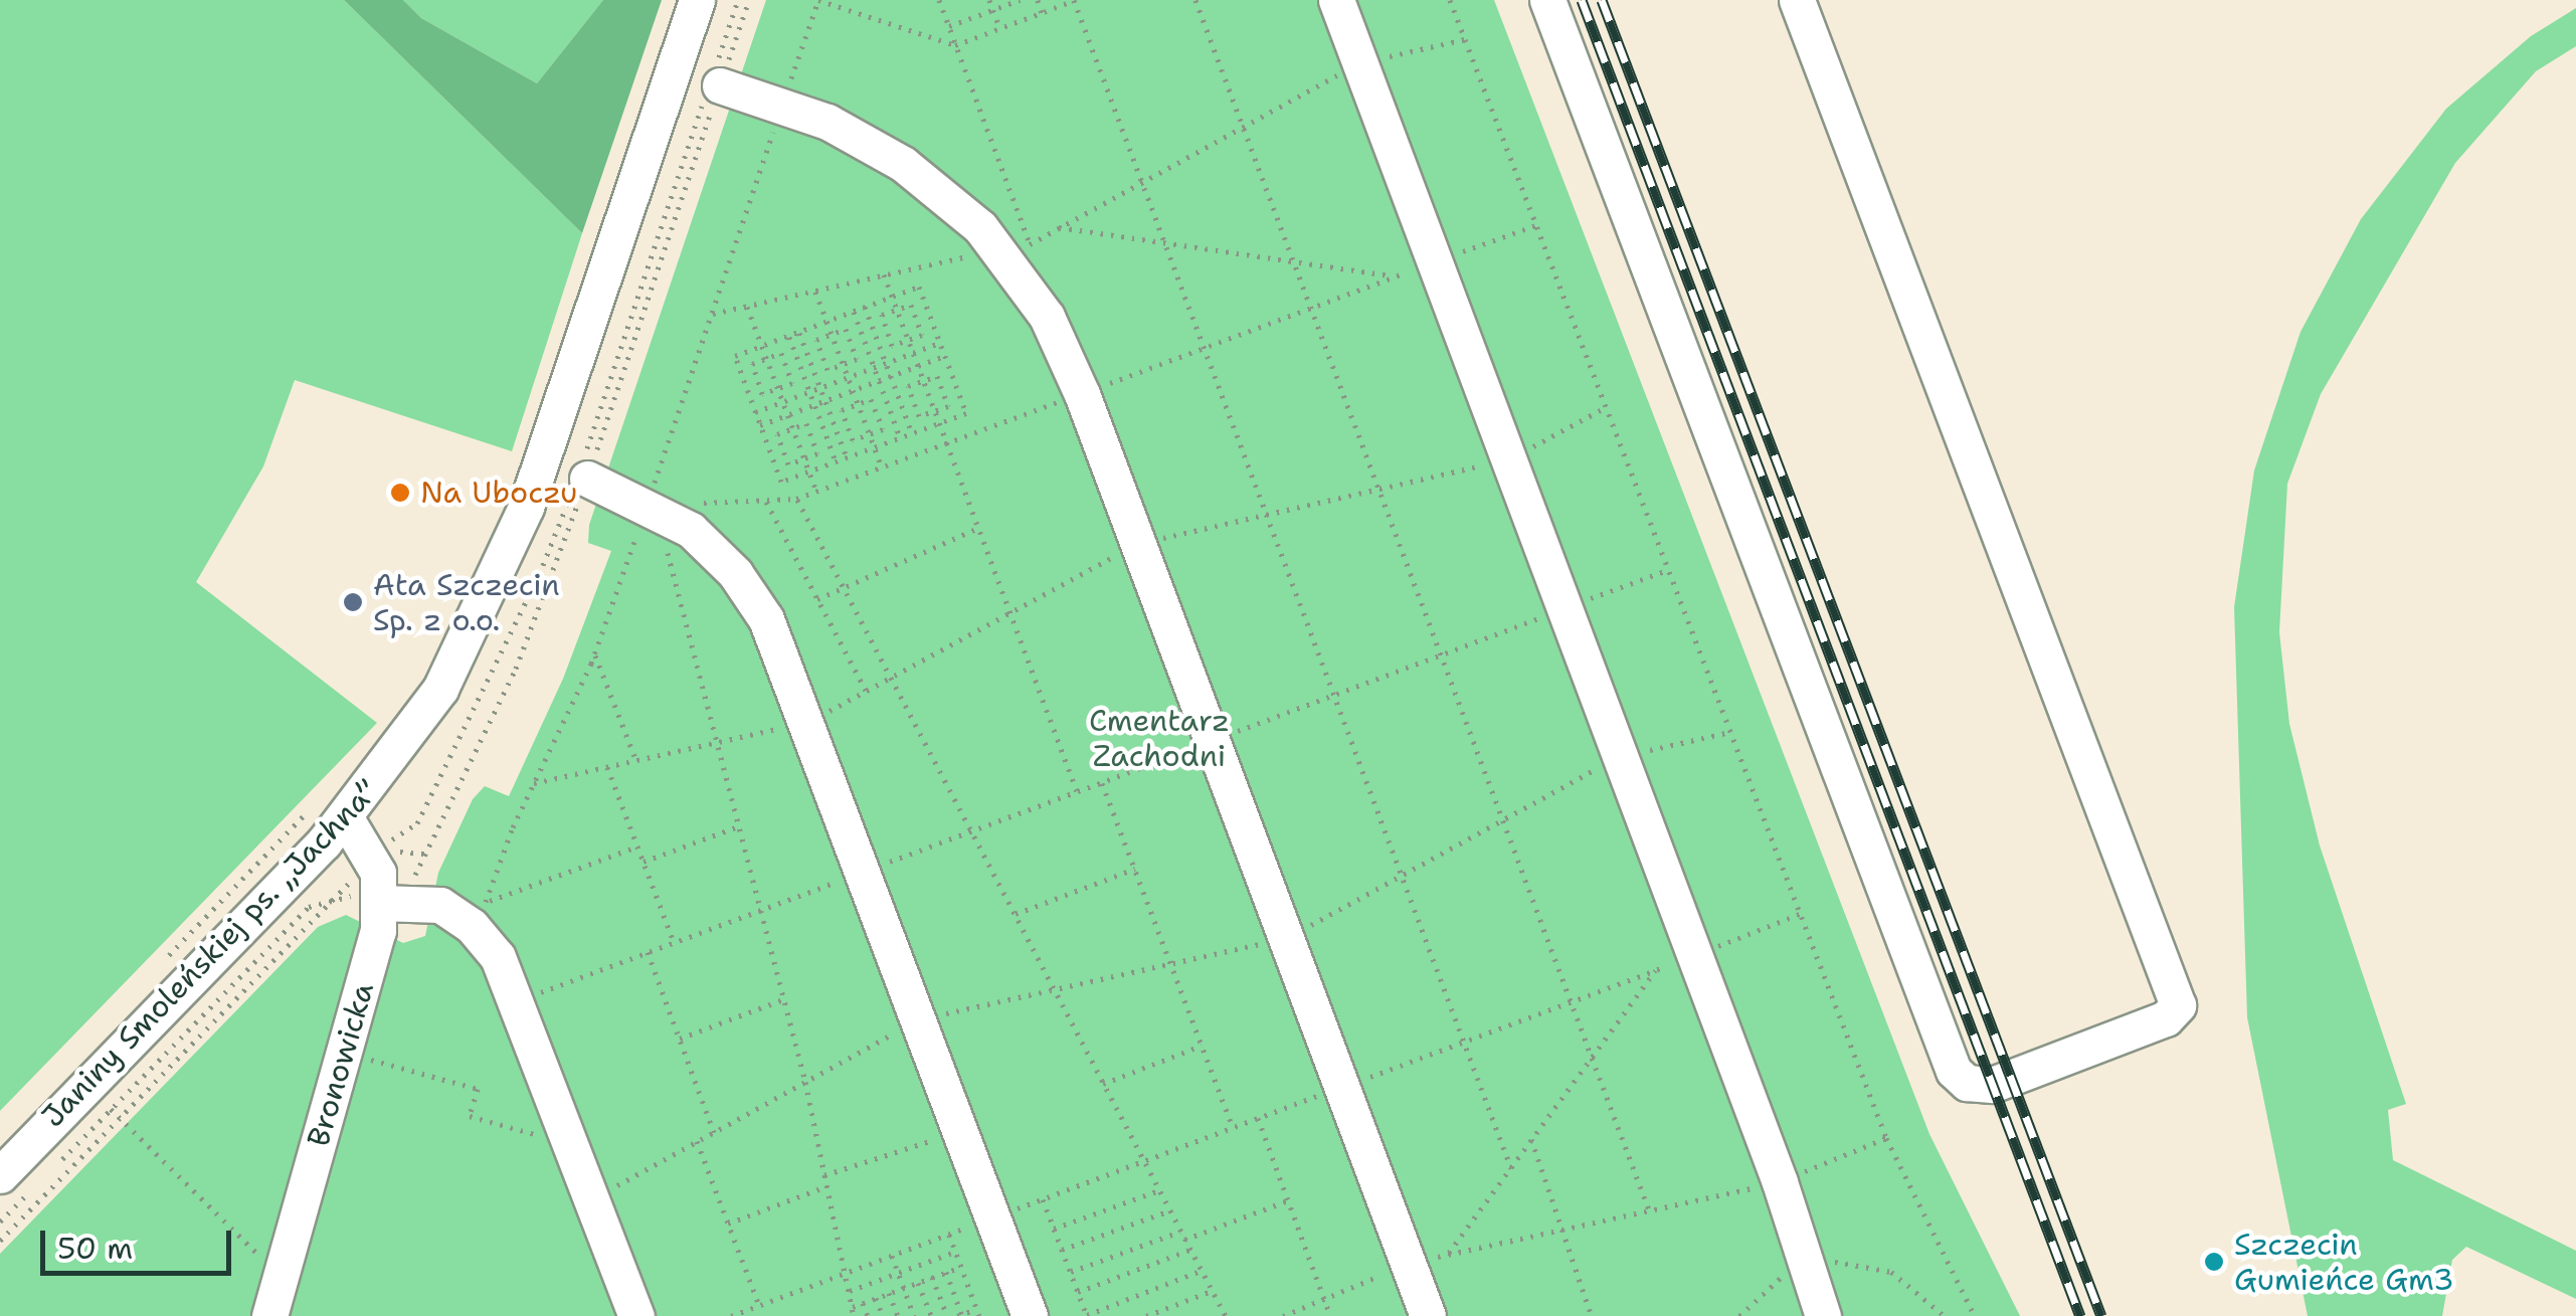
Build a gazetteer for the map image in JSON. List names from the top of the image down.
{
  "streets": {
    "street": ["Janiny Smoleńskiej ps. „Jachna”", "Bronowicka"]
  },
  "parks": ["Cmentarz Zachodni"],
  "places": ["Na Uboczu", "Ata Szczecin Sp. z o.o.", "Szczecin Gumieńce Gm3"],
  "scale_bar": "50 m"
}
